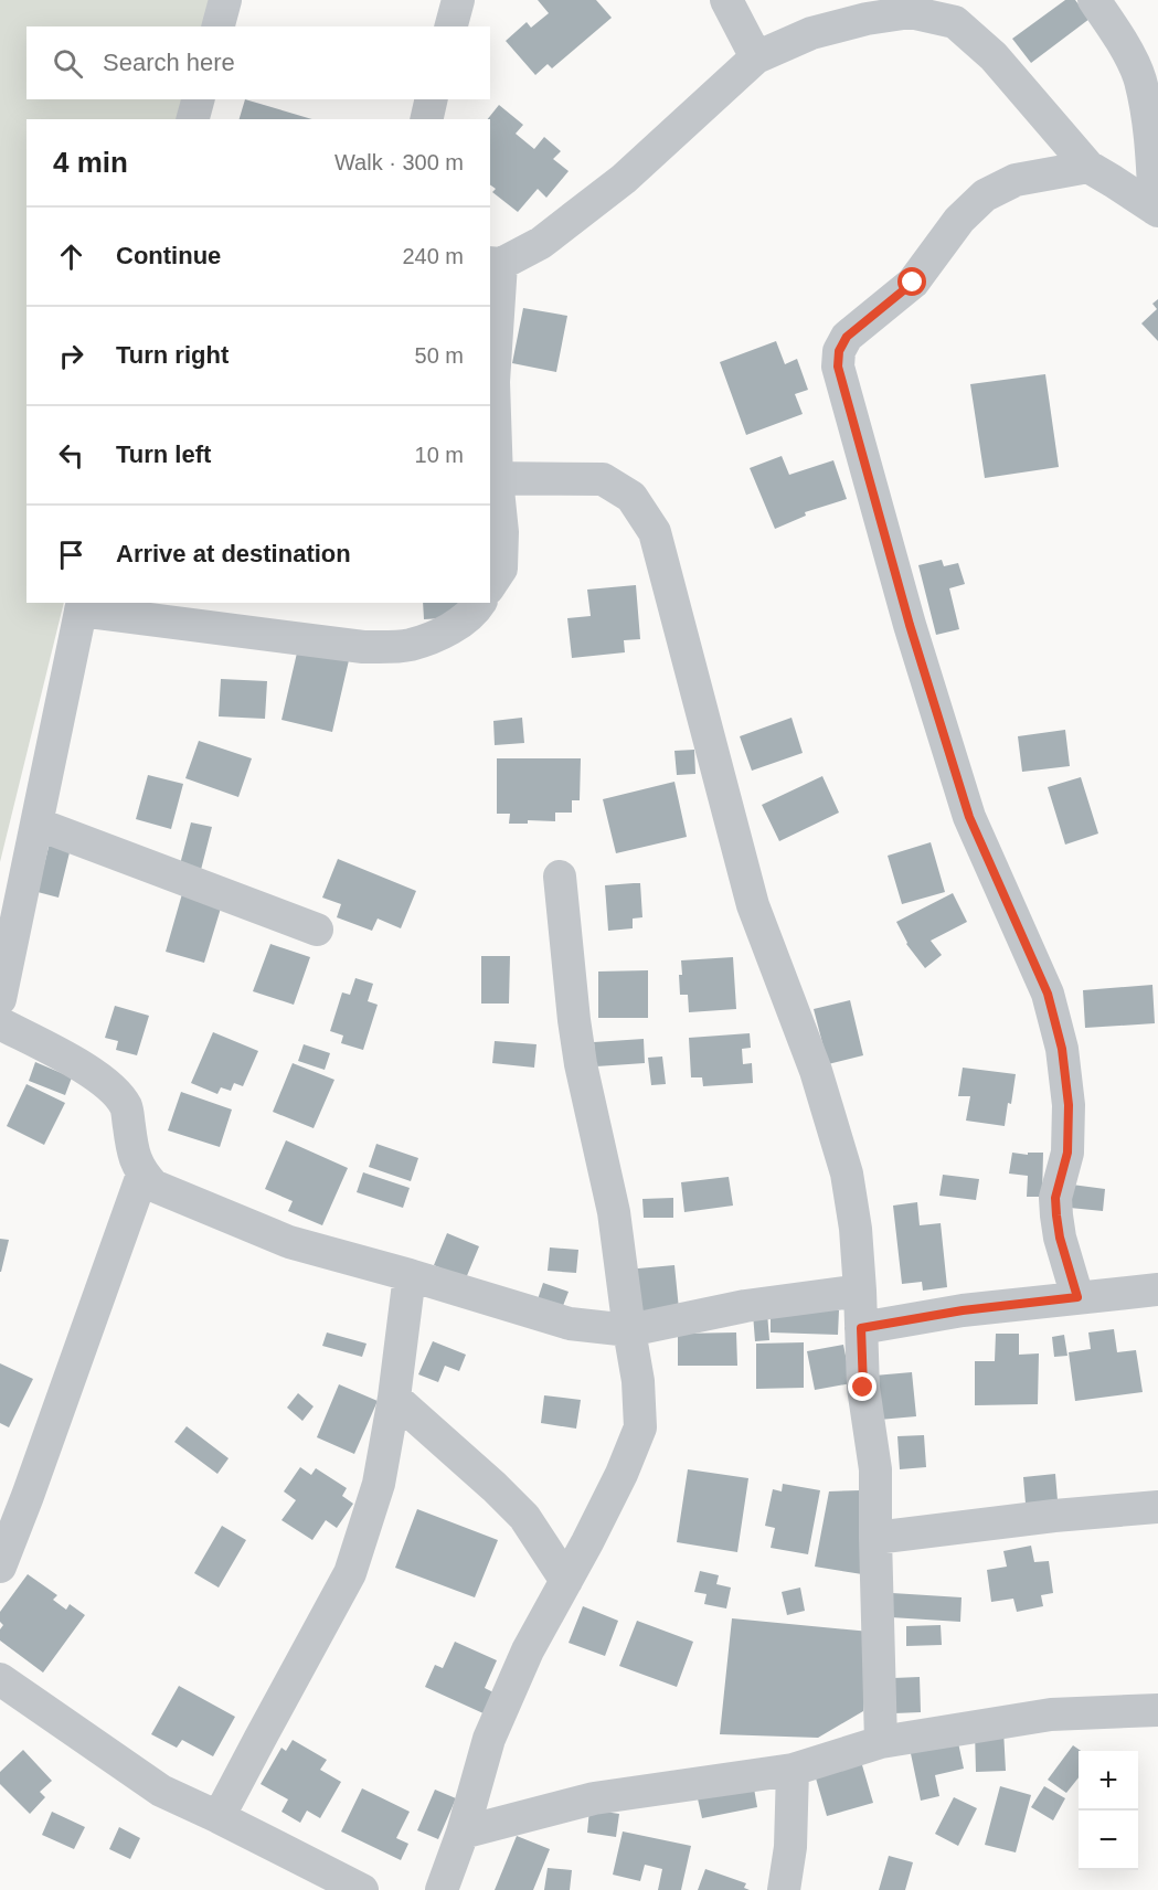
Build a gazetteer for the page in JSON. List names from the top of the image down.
{
  "page": {
    "search": "Search here",
    "heading": ["4 min", "Walk · 300 m"],
    "list": [
      ["Continue", "240 m"],
      ["Turn right", "50 m"],
      ["Turn left", "10 m"],
      "Arrive at destination"
    ],
    "map_buttons": ["+", "−"]
  }
}
